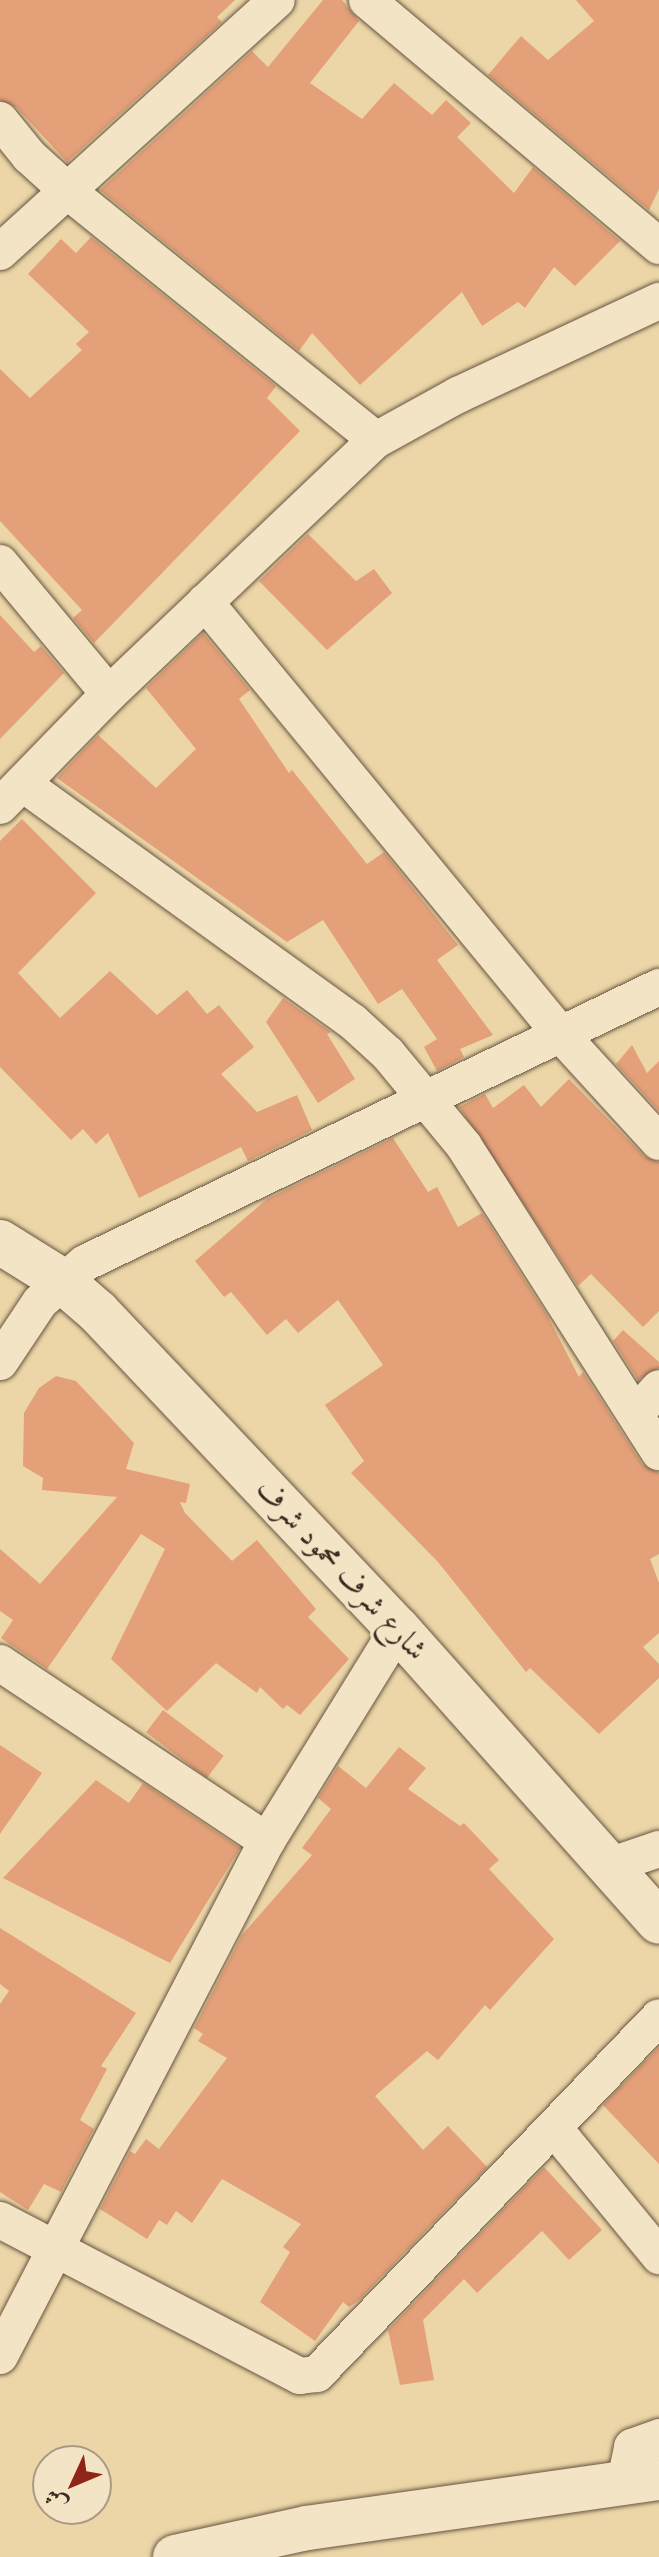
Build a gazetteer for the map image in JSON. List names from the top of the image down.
{
  "streets": {
    "street": ["شارع شرف محمود شرف"]
  },
  "north": "bottom left"
}
